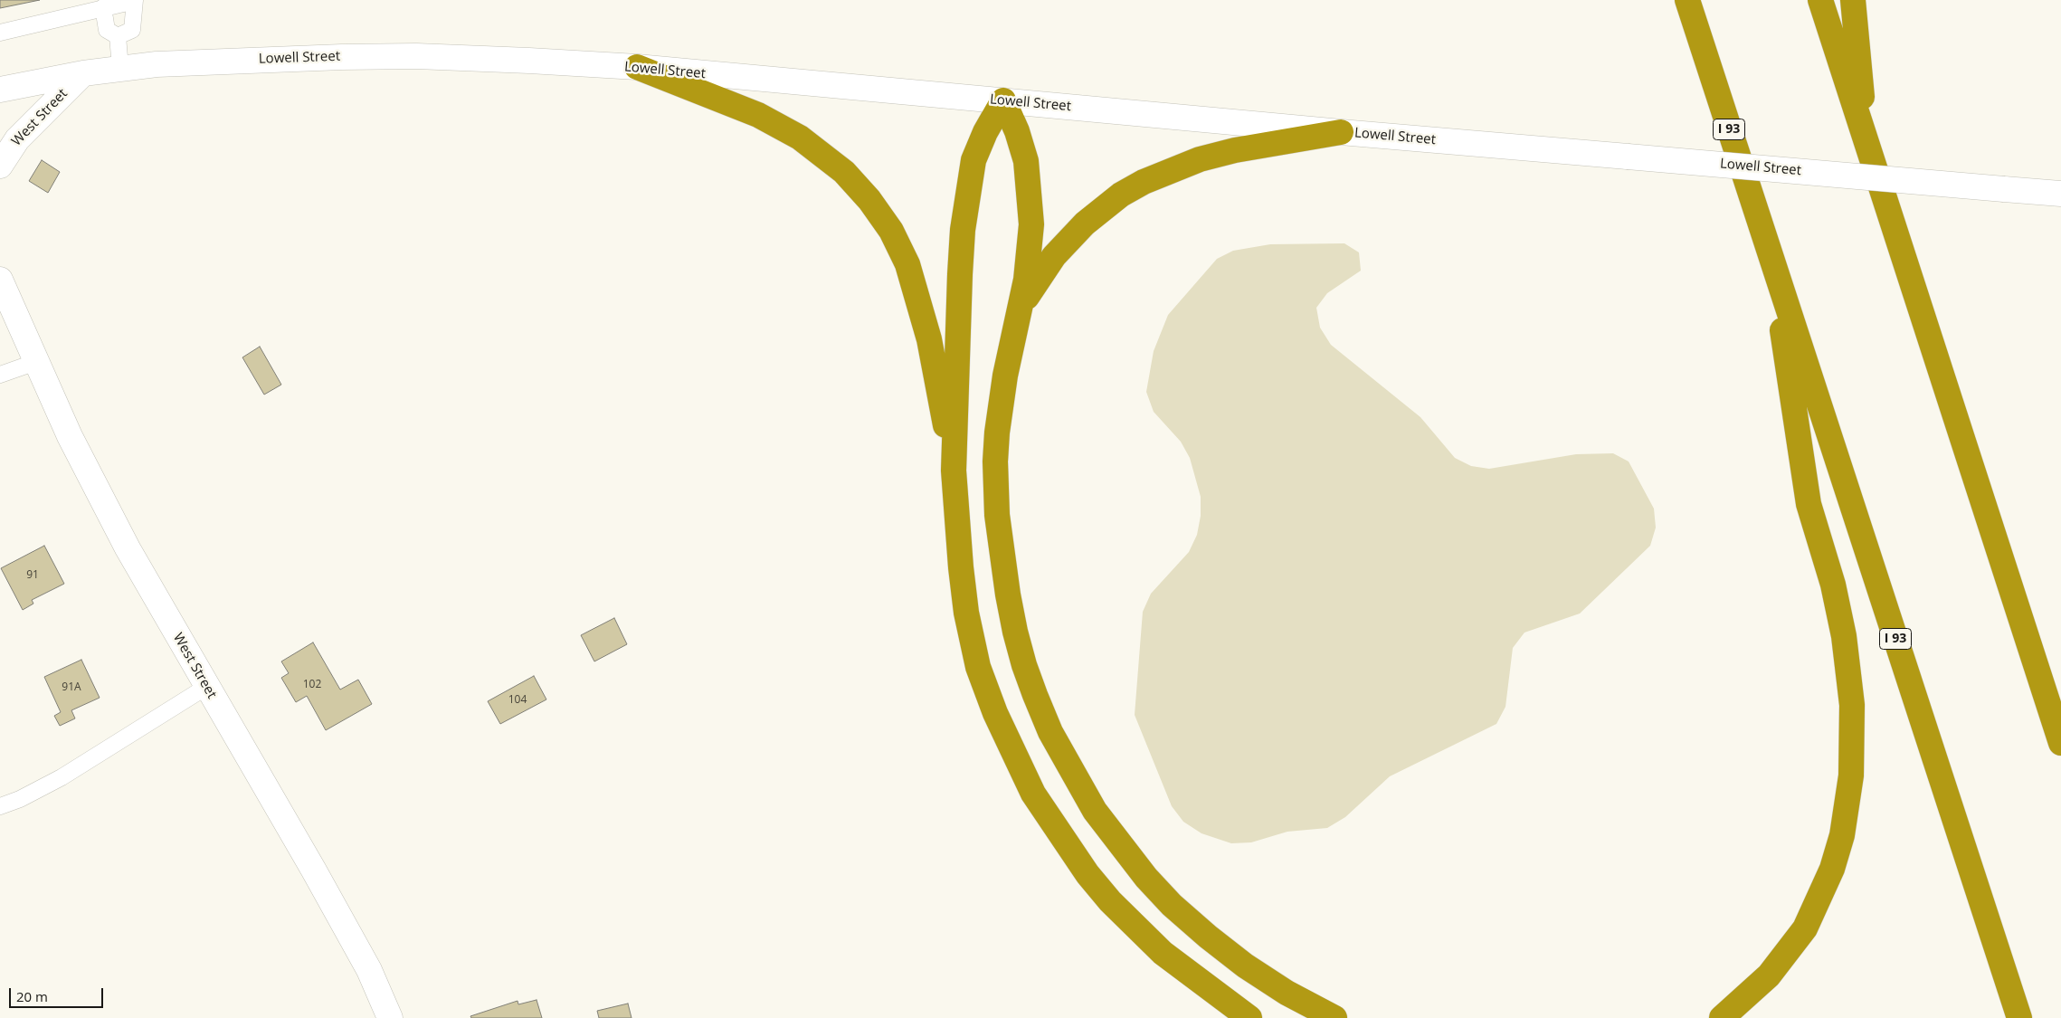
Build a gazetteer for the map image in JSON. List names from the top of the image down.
{
  "streets": {
    "highway": ["I 93"],
    "main road": ["Lowell Street", "West Street"]
  },
  "crossings": [
    ["Lowell Street", "West Street"]
  ],
  "house_numbers": [
    "91",
    "102",
    "91A",
    "104"
  ],
  "scale_bar": "20 m"
}
